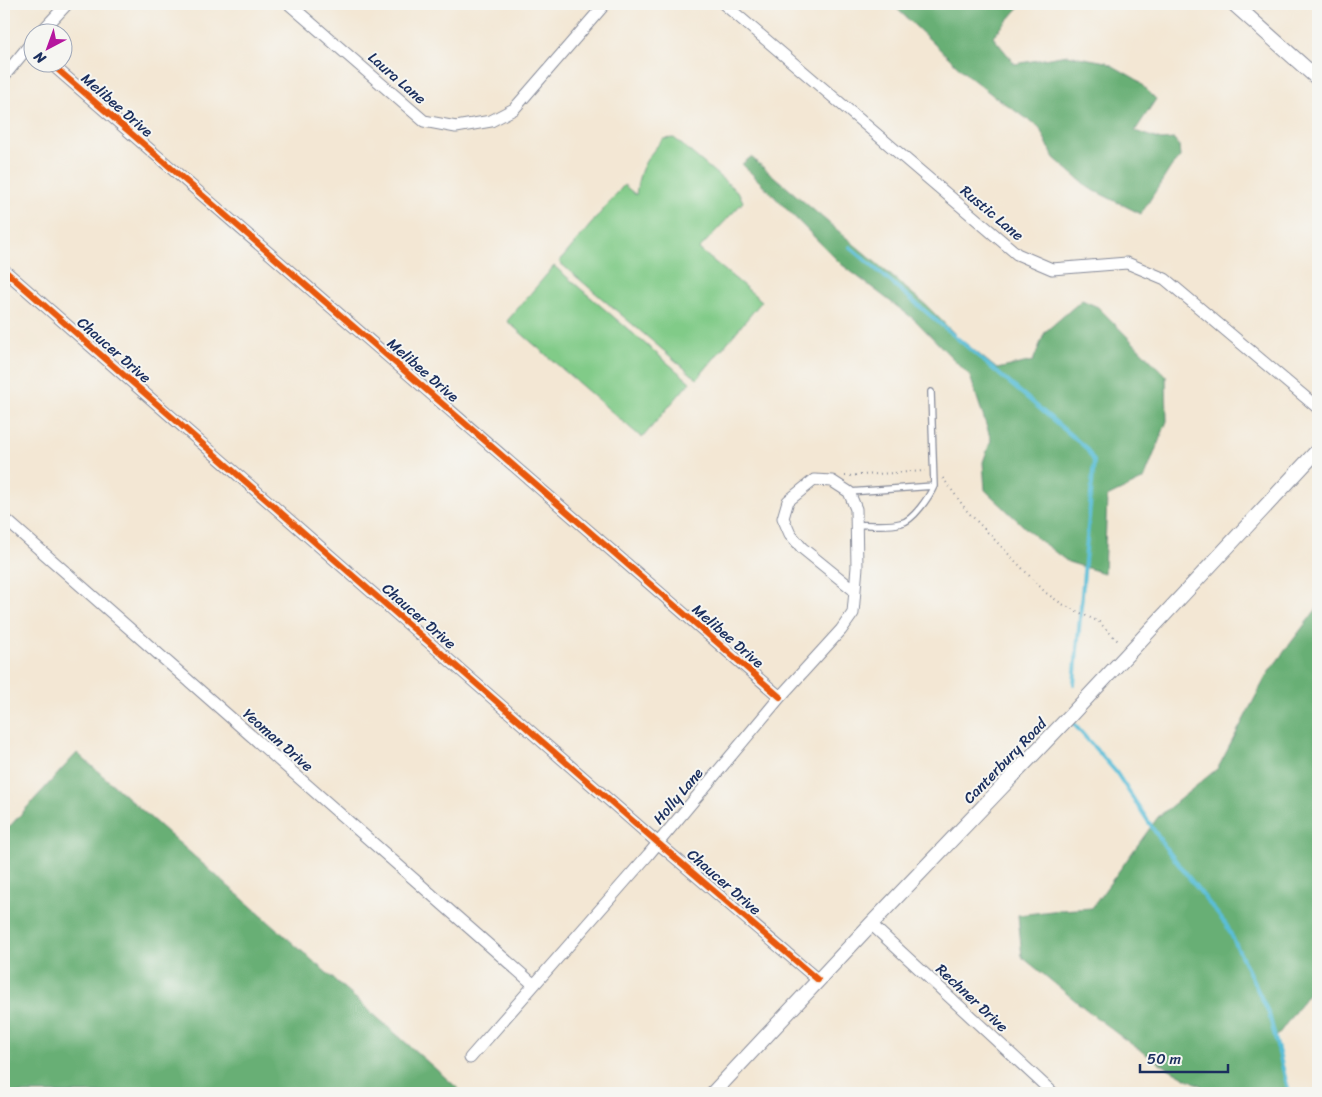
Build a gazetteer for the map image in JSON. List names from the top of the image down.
{
  "streets": {
    "street": [
      "Laura Lane",
      "Melibee Drive",
      "Rustic Lane",
      "Chaucer Drive",
      "Yeoman Drive",
      "Canterbury Road",
      "Holly Lane",
      "Rechner Drive"
    ]
  },
  "crossings": [
    ["Melibee Drive", "Holly Lane"],
    ["Chaucer Drive", "Canterbury Road"],
    ["Chaucer Drive", "Holly Lane"],
    ["Yeoman Drive", "Holly Lane"],
    ["Canterbury Road", "Rechner Drive"]
  ],
  "scale_bar": "50 m",
  "north": "bottom left"
}
